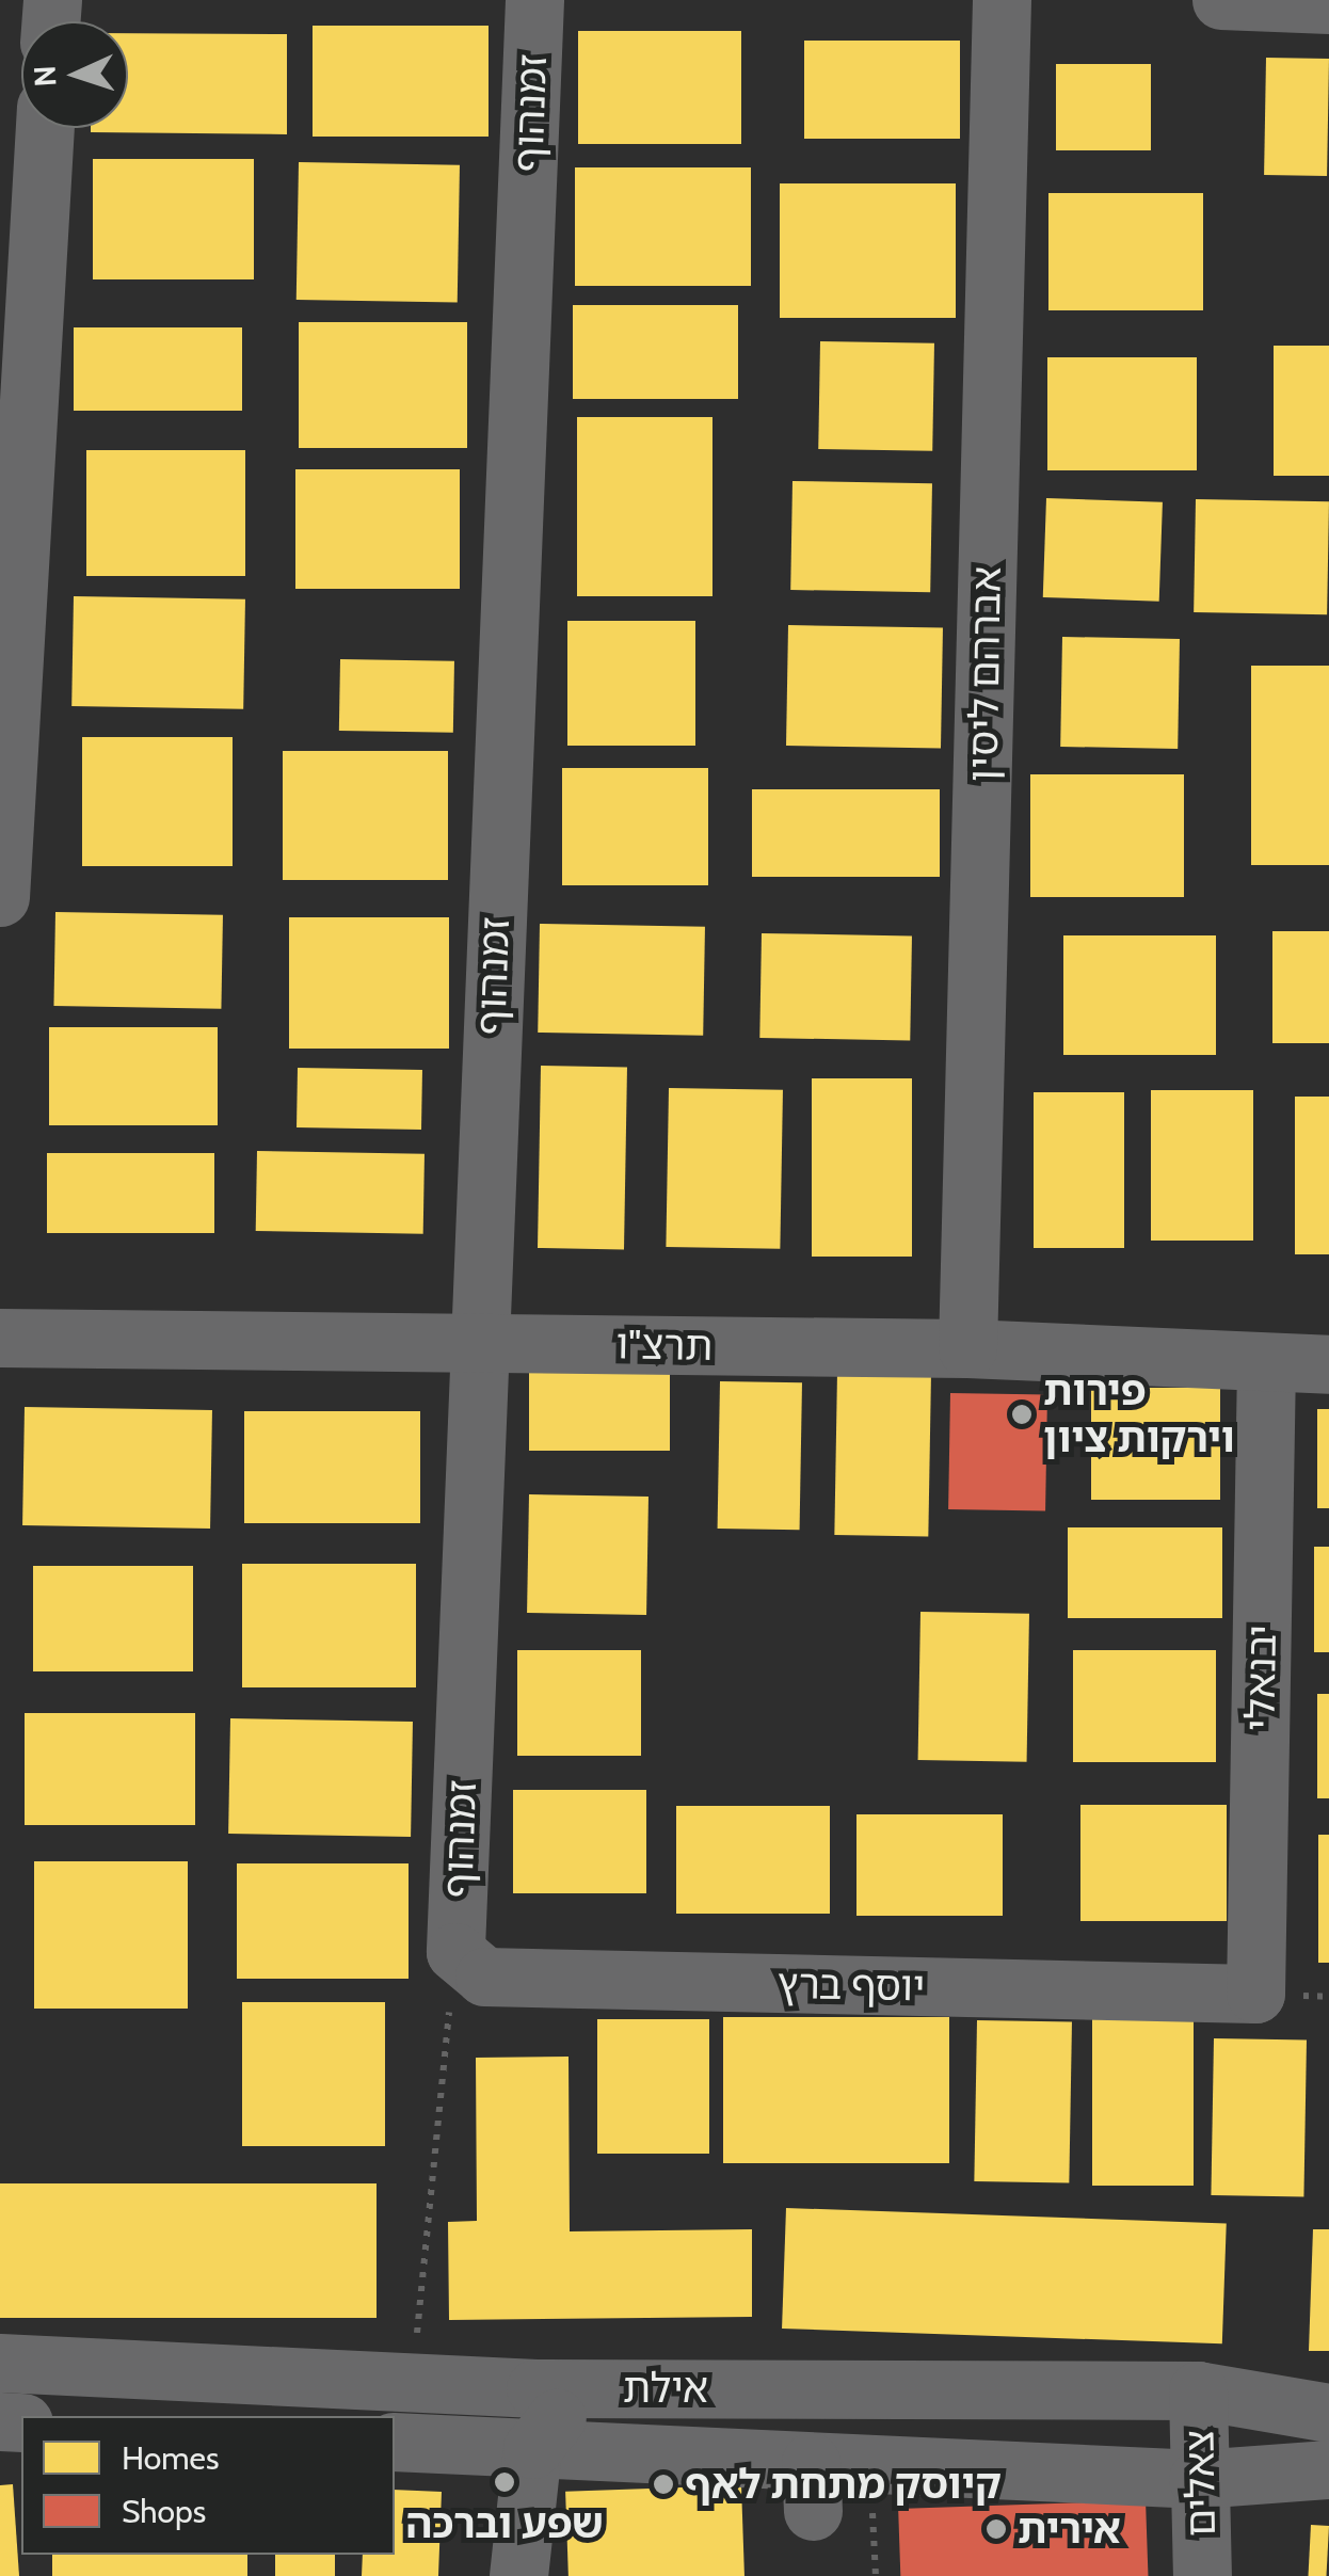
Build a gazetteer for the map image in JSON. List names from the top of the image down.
{
  "streets": {
    "street": [
      "זמנהוף",
      "אברהם ליסין",
      "תרצ\"ו",
      "יבנאלי",
      "יוסף ברץ",
      "אילת",
      "צאלים"
    ]
  },
  "crossings": [
    ["זמנהוף", "תרצ\"ו"],
    ["זמנהוף", "יוסף ברץ"],
    ["אברהם ליסין", "תרצ\"ו"],
    ["תרצ\"ו", "יבנאלי"],
    ["יבנאלי", "יוסף ברץ"],
    ["אילת", "צאלים"]
  ],
  "places": [
    "פירות וירקות ציון",
    "שפע וברכה",
    "קיוסק מתחת לאף",
    "אירית"
  ],
  "legend": ["Homes", "Shops"],
  "north": "left"
}
